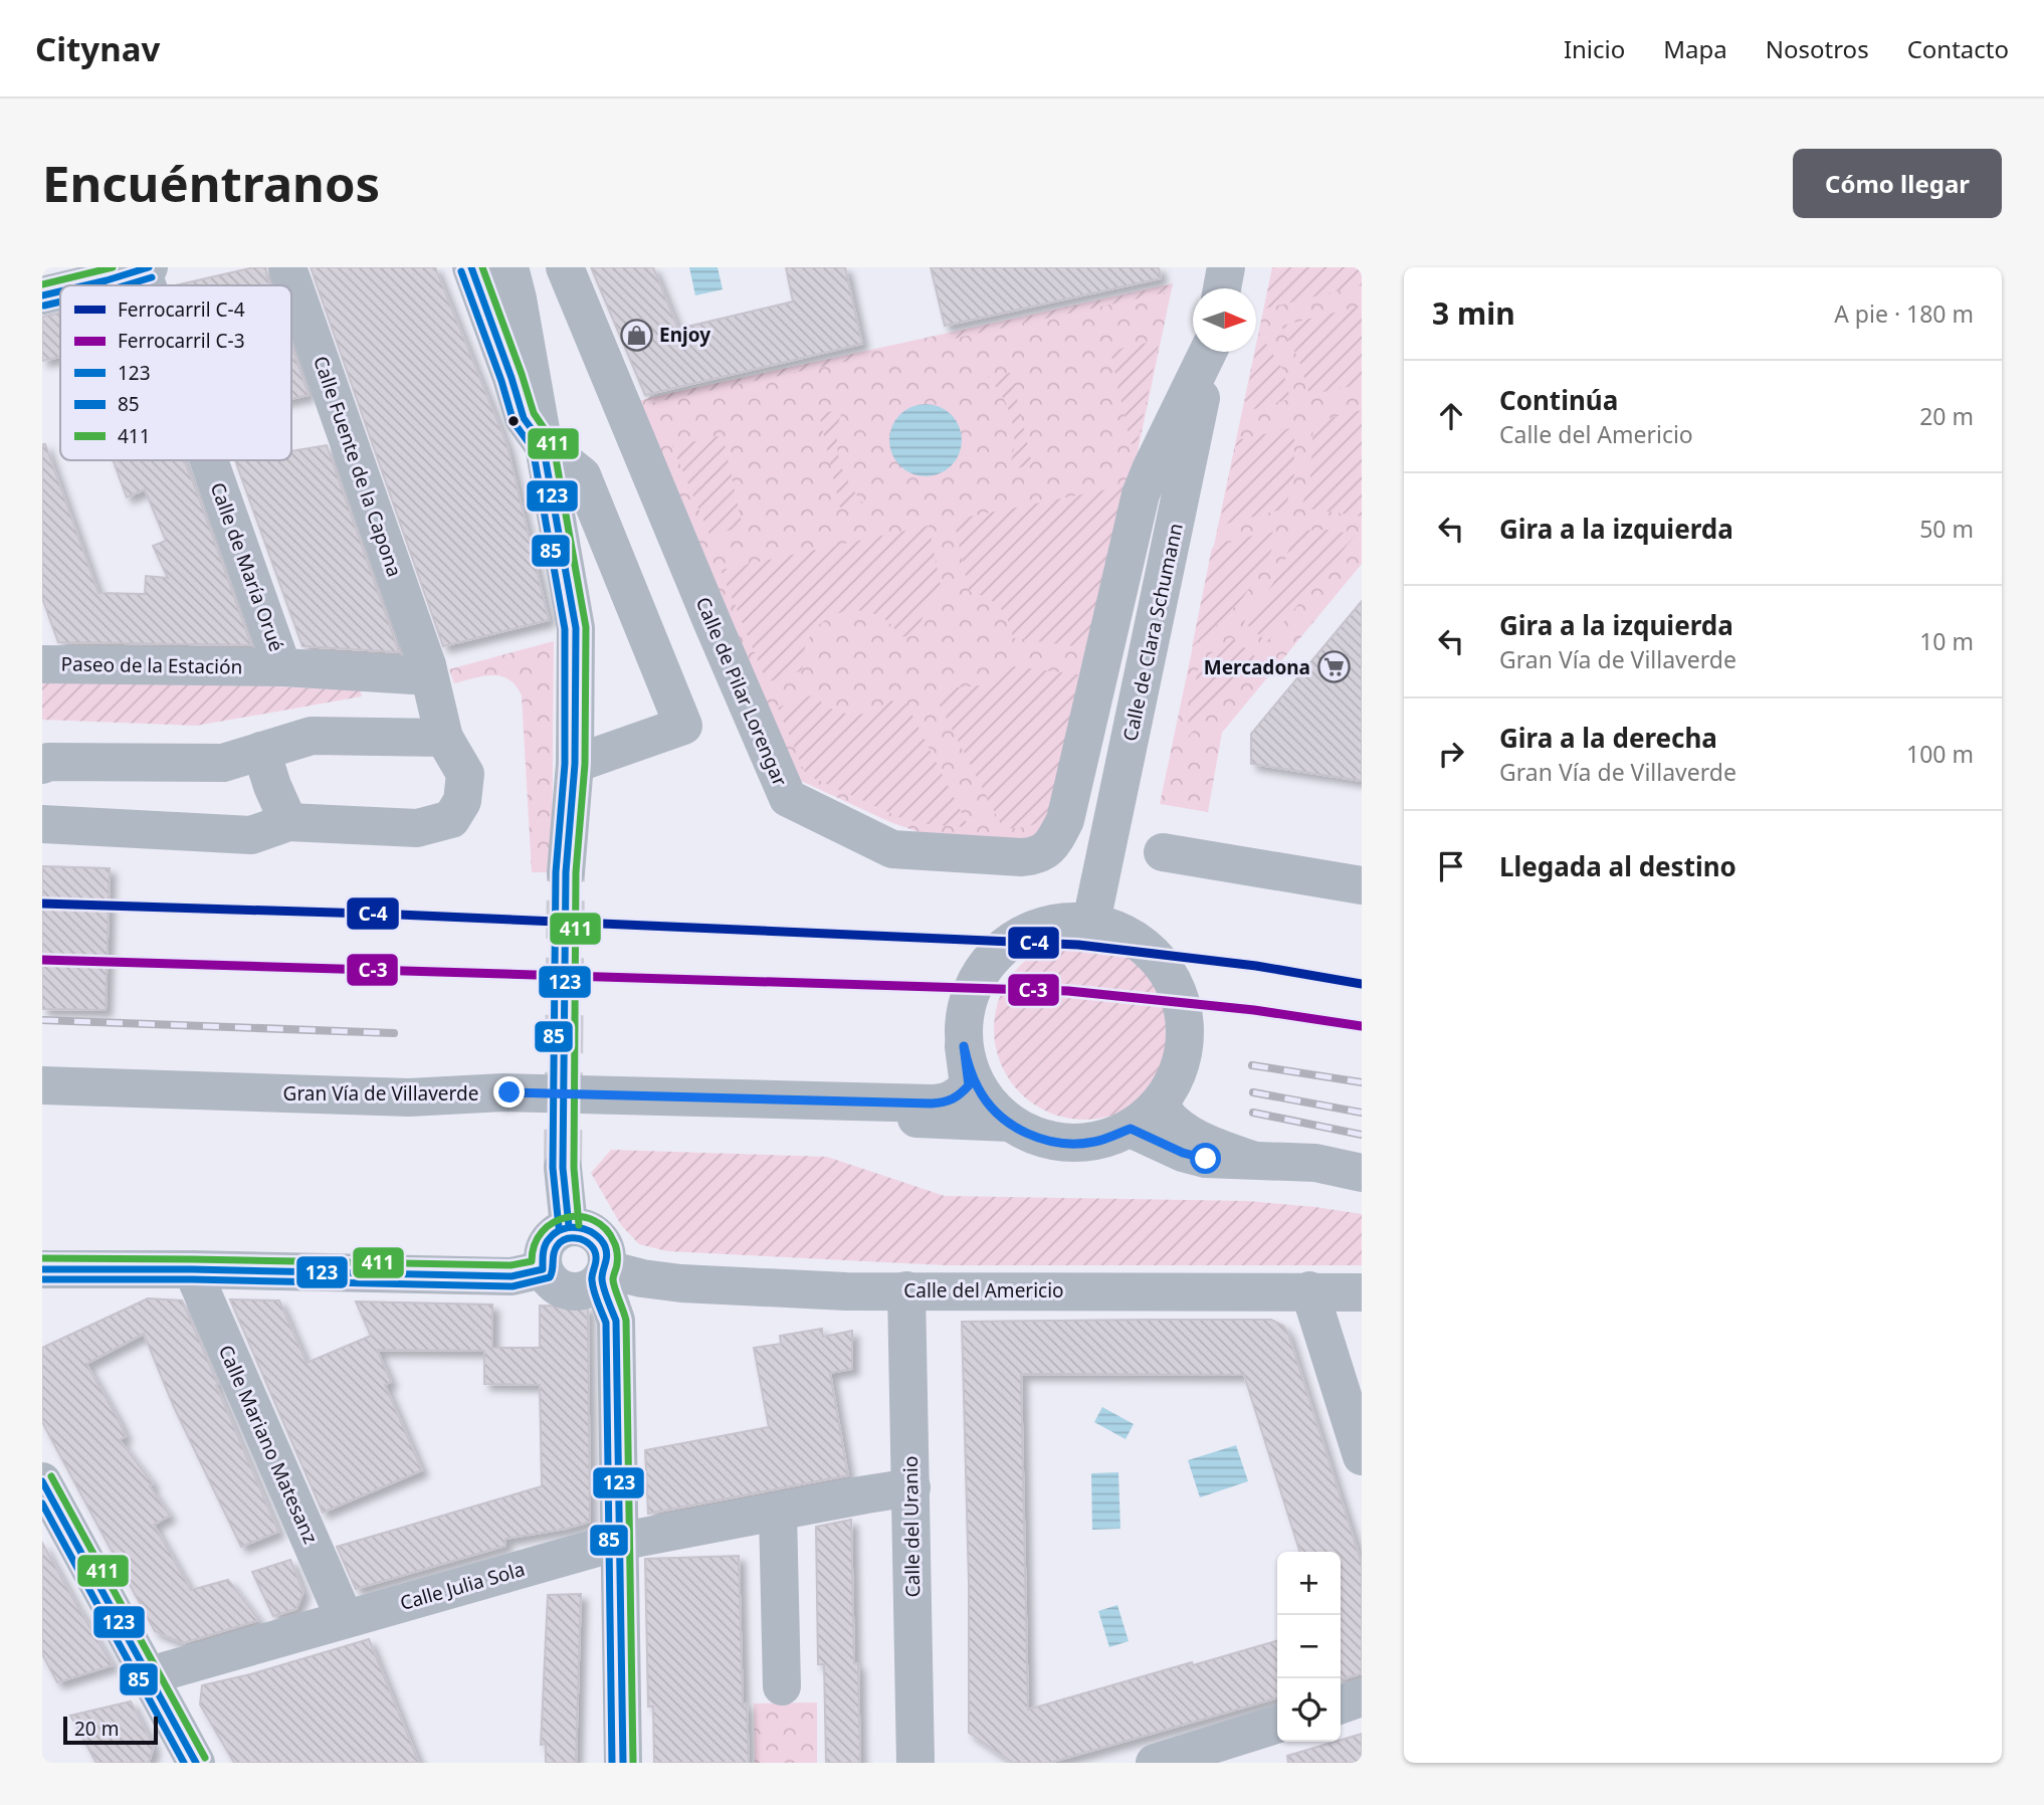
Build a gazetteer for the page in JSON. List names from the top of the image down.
{
  "streets": {
    "street": [
      "Calle Fuente de la Capona",
      "Calle de María Orué",
      "Calle de Clara Schumann",
      "Paseo de la Estación",
      "Calle de Pilar Lorengar",
      "Gran Vía de Villaverde",
      "Calle del Americio",
      "Calle Mariano Matesanz",
      "Calle del Uranio",
      "Calle Julia Sola"
    ]
  },
  "crossings": [
    ["Calle Fuente de la Capona", "Paseo de la Estación"],
    ["Calle de María Orué", "Paseo de la Estación"],
    ["Calle de Clara Schumann", "Gran Vía de Villaverde"],
    ["Calle del Americio", "Calle del Uranio"],
    ["Calle Mariano Matesanz", "Calle Julia Sola"],
    ["Calle del Uranio", "Calle Julia Sola"]
  ],
  "places": {
    "shop": ["Enjoy"],
    "supermarket": ["Mercadona"]
  },
  "lines": [
    "transit line 123",
    "transit line 411",
    "transit line 85",
    "rail line C-4",
    "rail line C-3"
  ],
  "legend": [
    "Ferrocarril C-4",
    "Ferrocarril C-3",
    "123",
    "85",
    "411"
  ],
  "scale_bar": "20 m",
  "north": "right",
  "page": {
    "header": "Citynav",
    "nav": [
      "Inicio",
      "Mapa",
      "Nosotros",
      "Contacto"
    ],
    "buttons": "Cómo llegar",
    "title": "Encuéntranos",
    "heading": ["3 min", "A pie · 180 m"],
    "list": [
      ["Continúa", "Calle del Americio", "20 m"],
      ["Gira a la izquierda", "50 m"],
      ["Gira a la izquierda", "Gran Vía de Villaverde", "10 m"],
      ["Gira a la derecha", "Gran Vía de Villaverde", "100 m"],
      "Llegada al destino"
    ],
    "map_buttons": ["+", "−"],
    "scale": "20 m"
  }
}
